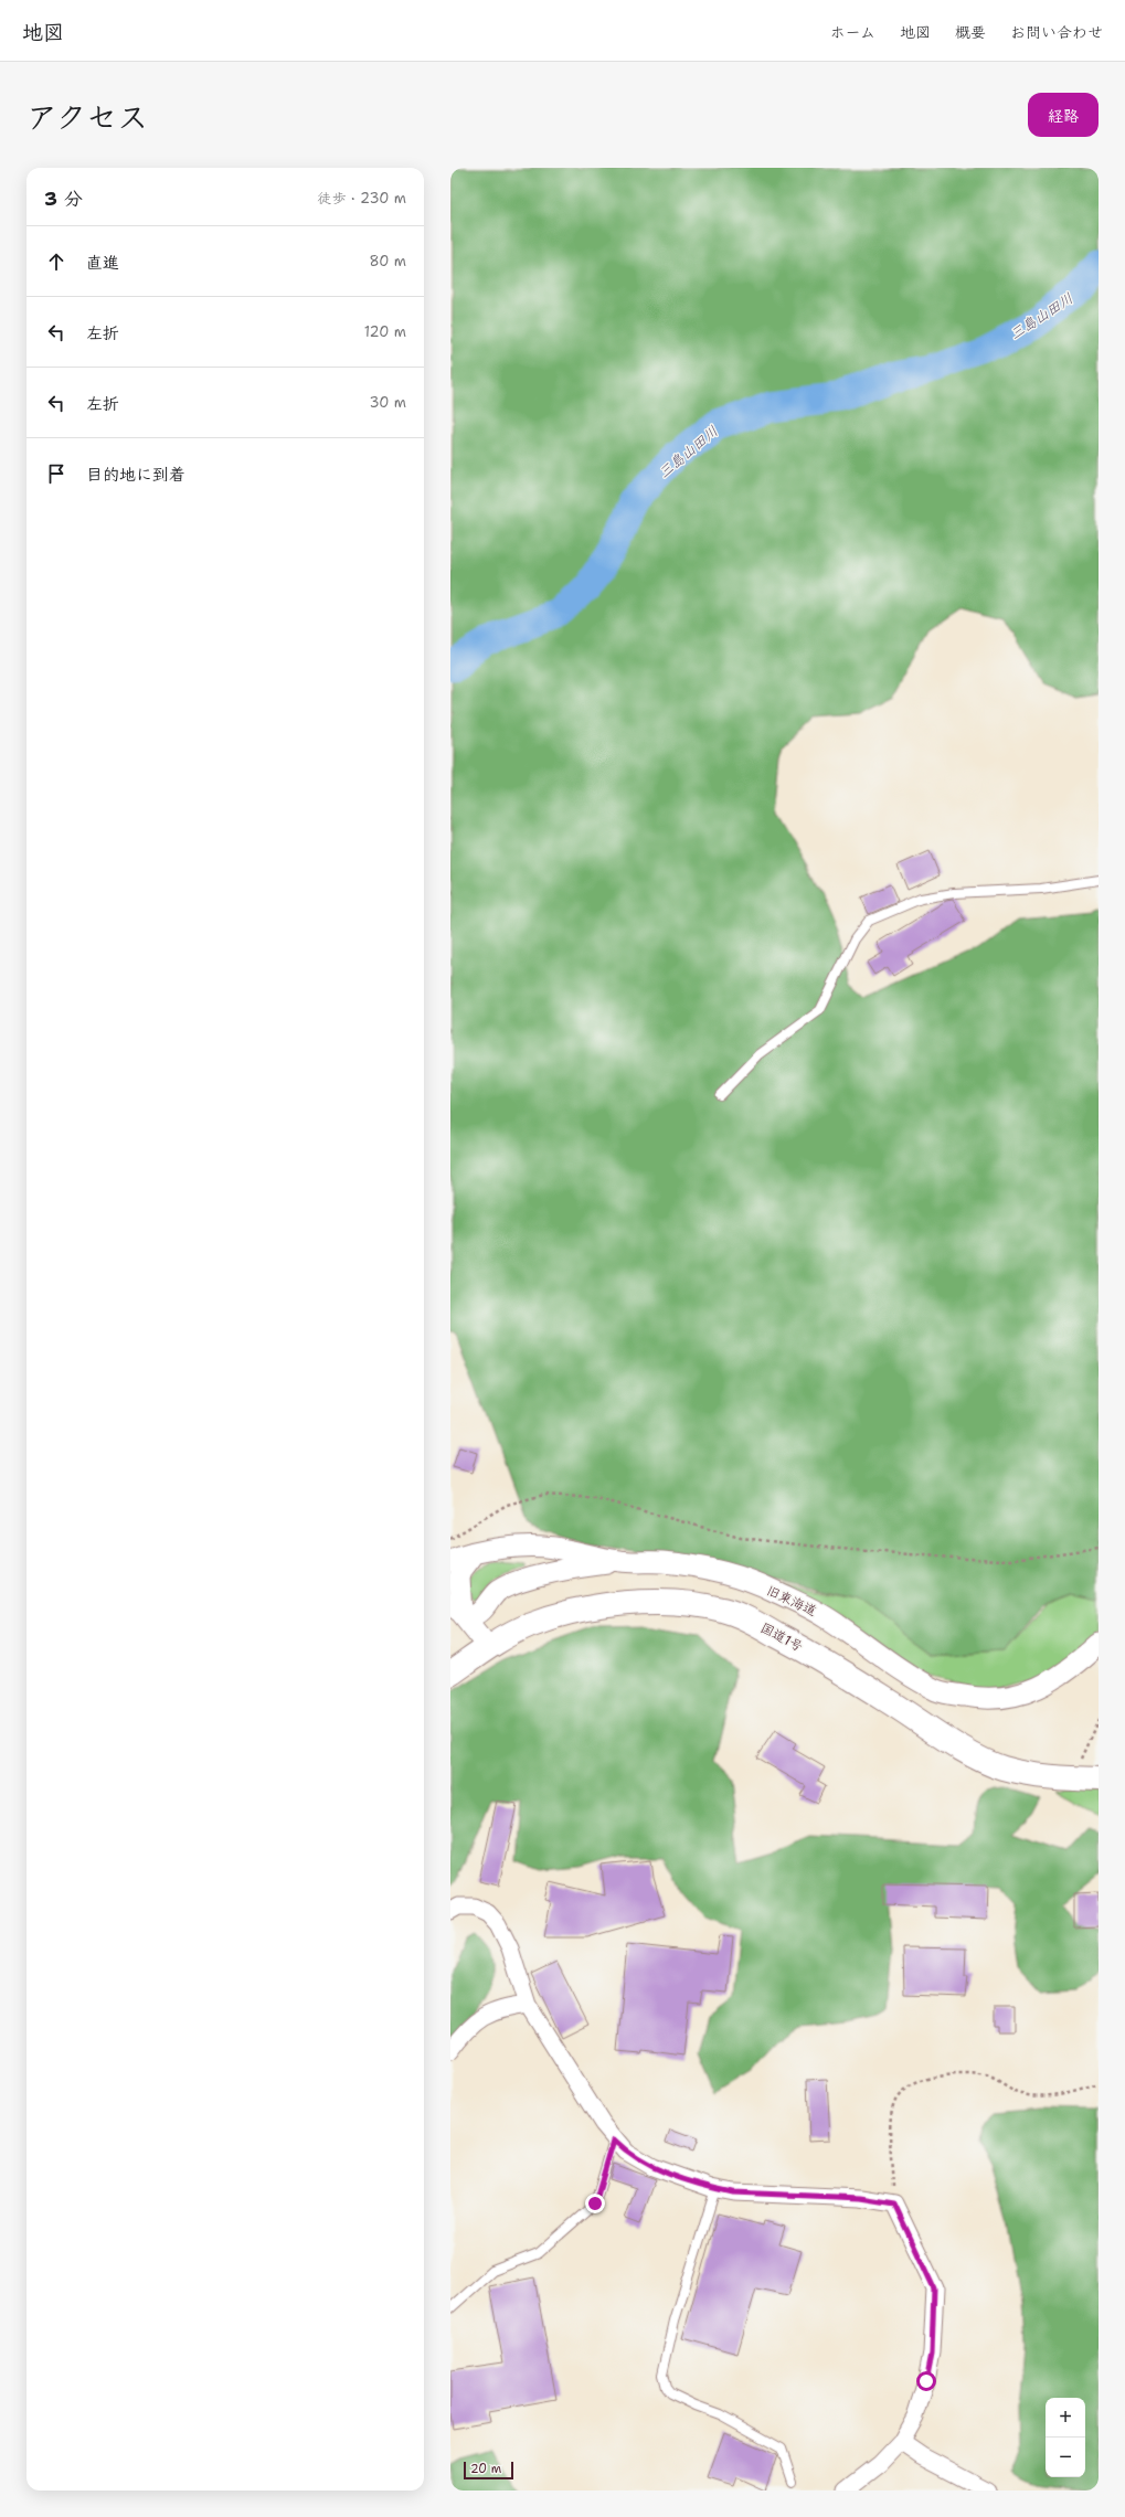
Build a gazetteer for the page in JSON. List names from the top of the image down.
{
  "streets": {
    "highway": ["国道1号"],
    "street": ["旧東海道"]
  },
  "water": ["三島山田川"],
  "scale_bar": "20 m",
  "page": {
    "header": "地図",
    "nav": [
      "ホーム",
      "地図",
      "概要",
      "お問い合わせ"
    ],
    "title": "アクセス",
    "buttons": "経路",
    "heading": ["3 分", "徒歩 · 230 m"],
    "list": [
      ["直進", "80 m"],
      ["左折", "120 m"],
      ["左折", "30 m"],
      "目的地に到着"
    ],
    "map_buttons": ["+", "−"],
    "scale": "20 m"
  }
}
